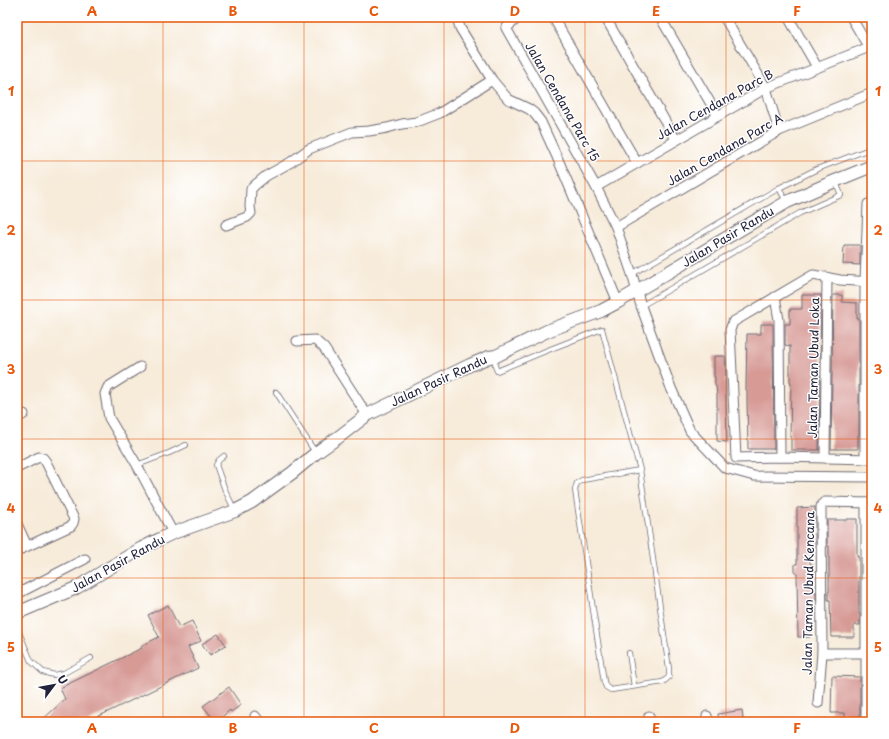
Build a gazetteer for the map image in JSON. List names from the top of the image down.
{
  "streets": {
    "main road": ["Jalan Pasir Randu"],
    "street": [
      "Jalan Cendana Parc 15",
      "Jalan Cendana Parc B",
      "Jalan Cendana Parc A",
      "Jalan Taman Ubud Loka",
      "Jalan Taman Ubud Kencana"
    ]
  },
  "crossings": [
    ["Jalan Cendana Parc 15", "Jalan Cendana Parc B"],
    ["Jalan Cendana Parc 15", "Jalan Cendana Parc A"],
    ["Jalan Cendana Parc 15", "Jalan Pasir Randu"]
  ],
  "north": "top right",
  "grid": {
    "columns": [
      "A",
      "B",
      "C",
      "D",
      "E",
      "F"
    ],
    "rows": [
      "1",
      "2",
      "3",
      "4",
      "5"
    ]
  }
}
